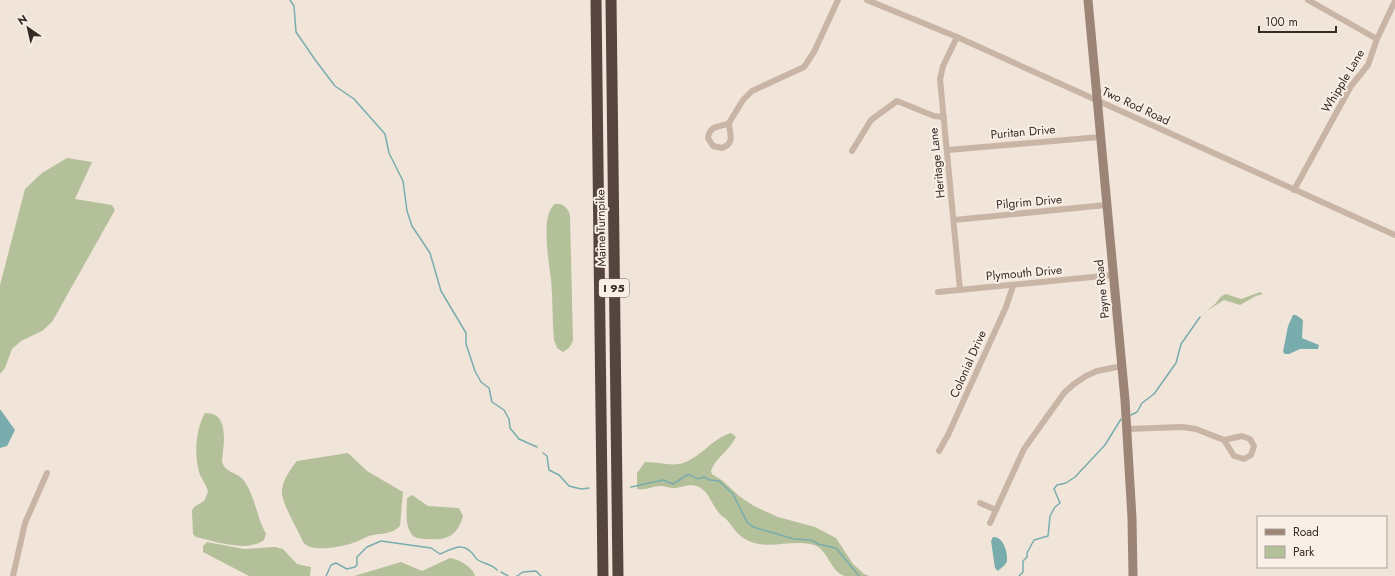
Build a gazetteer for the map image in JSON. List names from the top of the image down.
{
  "streets": {
    "highway": ["Maine Turnpike", "I 95"],
    "main road": ["Payne Road"],
    "street": [
      "Whipple Lane",
      "Two Rod Road",
      "Puritan Drive",
      "Heritage Lane",
      "Pilgrim Drive",
      "Plymouth Drive",
      "Colonial Drive"
    ]
  },
  "crossings": [
    ["Whipple Lane", "Two Rod Road"],
    ["Two Rod Road", "Heritage Lane"],
    ["Two Rod Road", "Payne Road"],
    ["Puritan Drive", "Heritage Lane"],
    ["Puritan Drive", "Payne Road"],
    ["Heritage Lane", "Pilgrim Drive"],
    ["Heritage Lane", "Plymouth Drive"],
    ["Pilgrim Drive", "Payne Road"],
    ["Plymouth Drive", "Payne Road"],
    ["Plymouth Drive", "Colonial Drive"]
  ],
  "legend": ["Road", "Park"],
  "scale_bar": "100 m",
  "north": "top left"
}
